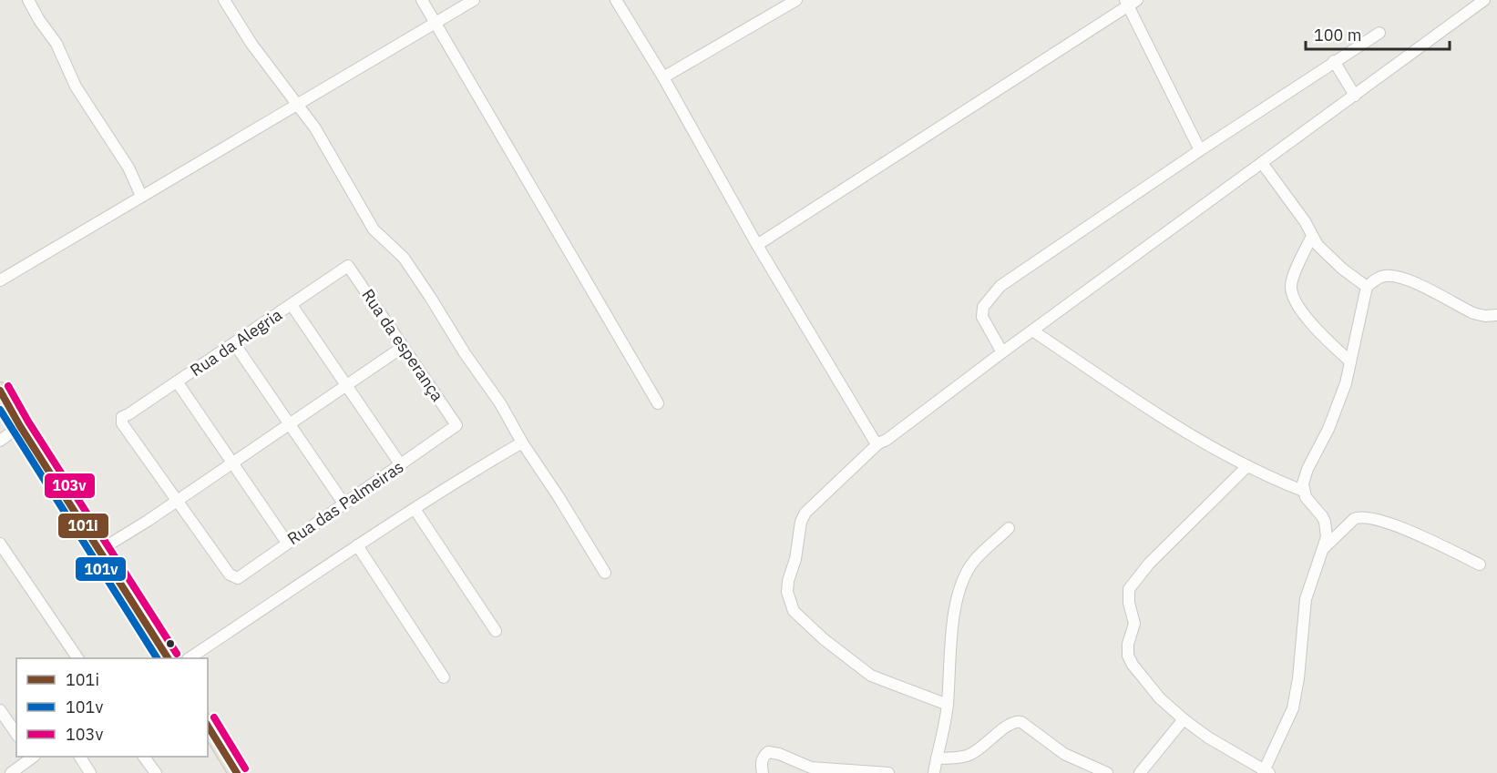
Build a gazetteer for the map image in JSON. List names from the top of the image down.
{
  "streets": {
    "street": ["Rua da Alegria", "Rua da esperança", "Rua das Palmeiras"]
  },
  "crossings": [
    ["Rua da Alegria", "Rua da esperança"],
    ["Rua da Alegria", "Rua das Palmeiras"],
    ["Rua da esperança", "Rua das Palmeiras"]
  ],
  "lines": ["transit line 103v", "transit line 101i", "transit line 101v"],
  "legend": ["101i", "101v", "103v"],
  "scale_bar": "100 m"
}
